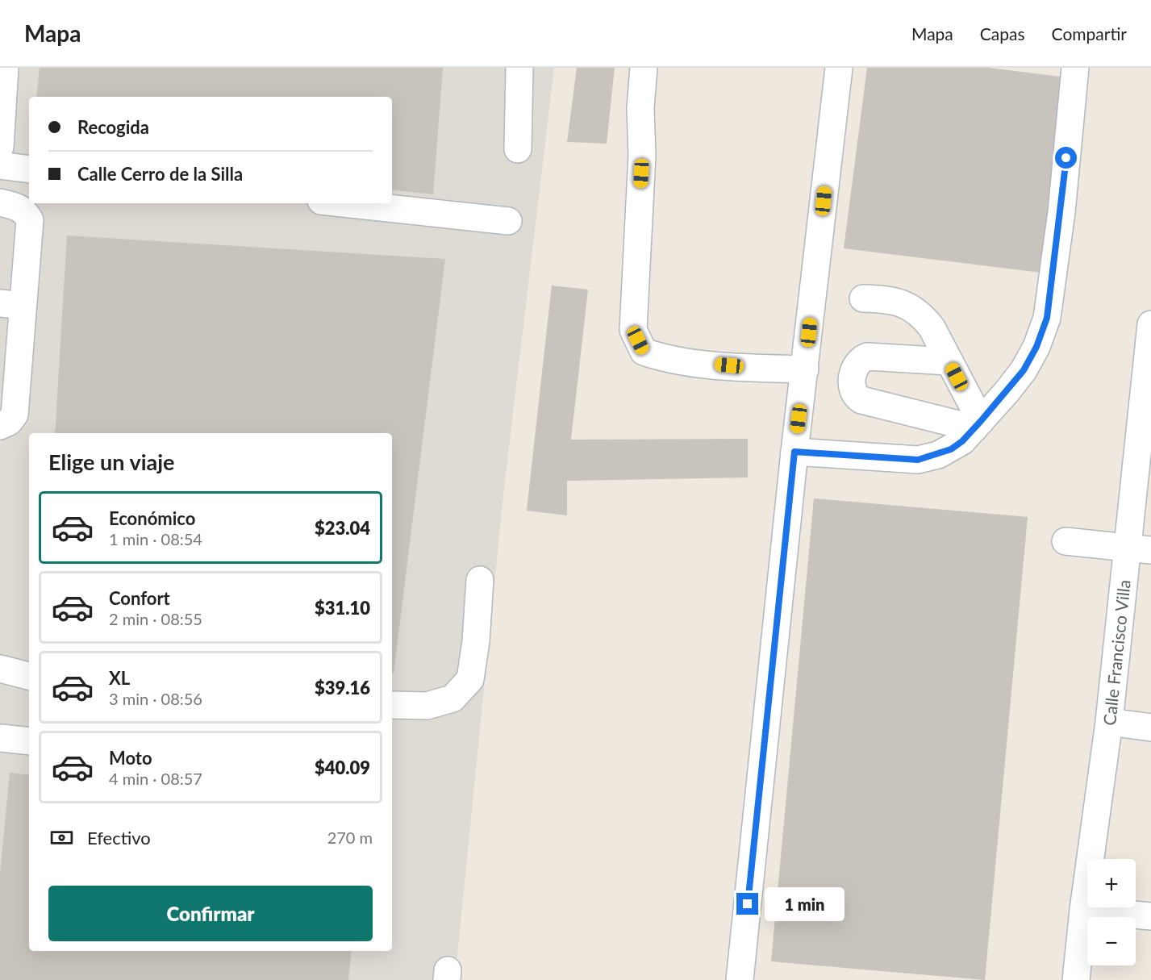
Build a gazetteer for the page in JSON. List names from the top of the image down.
{
  "streets": {
    "street": ["Calle Francisco Villa"]
  },
  "page": {
    "header": "Mapa",
    "nav": ["Mapa", "Capas", "Compartir"],
    "banner": ["Recogida", "Calle Cerro de la Silla"],
    "heading": "Elige un viaje",
    "list": [
      {
        "name": "Económico",
        "note": "1 min · 08:54",
        "value": "$23.04"
      },
      {
        "name": "Confort",
        "note": "2 min · 08:55",
        "value": "$31.10"
      },
      {
        "name": "XL",
        "note": "3 min · 08:56",
        "value": "$39.16"
      },
      {
        "name": "Moto",
        "note": "4 min · 08:57",
        "value": "$40.09"
      }
    ],
    "pay": ["Efectivo", "270 m"],
    "map_buttons": ["+", "−"],
    "buttons": "Confirmar",
    "bubble": "1 min"
  }
}
